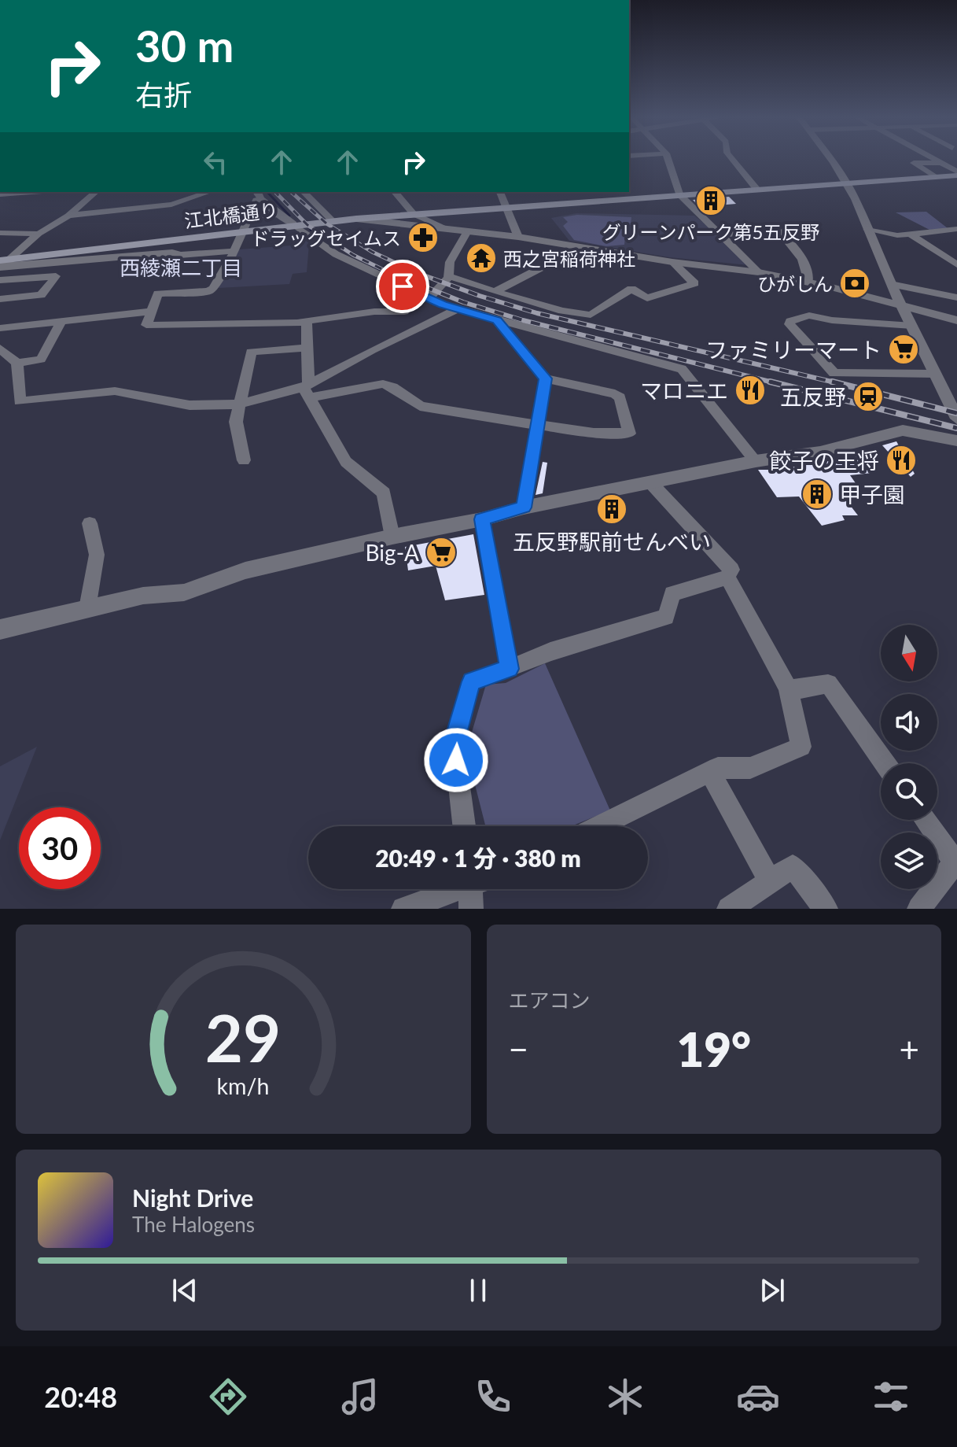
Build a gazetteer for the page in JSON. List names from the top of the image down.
{
  "streets": {
    "main road": ["江北橋通り"]
  },
  "districts": ["西綾瀬二丁目"],
  "places": {
    "building": ["グリーンパーク第5五反野", "甲子園", "五反野駅前せんべい"],
    "pharmacy": ["ドラッグセイムス"],
    "temple": ["西之宮稲荷神社"],
    "bank": ["ひがしん"],
    "supermarket": ["ファミリーマート", "Big-A"],
    "restaurant": ["マロニエ", "餃子の王将"],
    "station": ["五反野"]
  },
  "north": "bottom",
  "page": {
    "turn": ["30 m", "右折"],
    "limit": "30",
    "trip": "20:49 · 1 分 · 380 m",
    "tile": "エアコン",
    "heat": ["−", "19°", "+"],
    "song": ["Night Drive", "The Halogens"],
    "tabs": "20:48",
    "gauge": ["29", "km/h"]
  }
}
